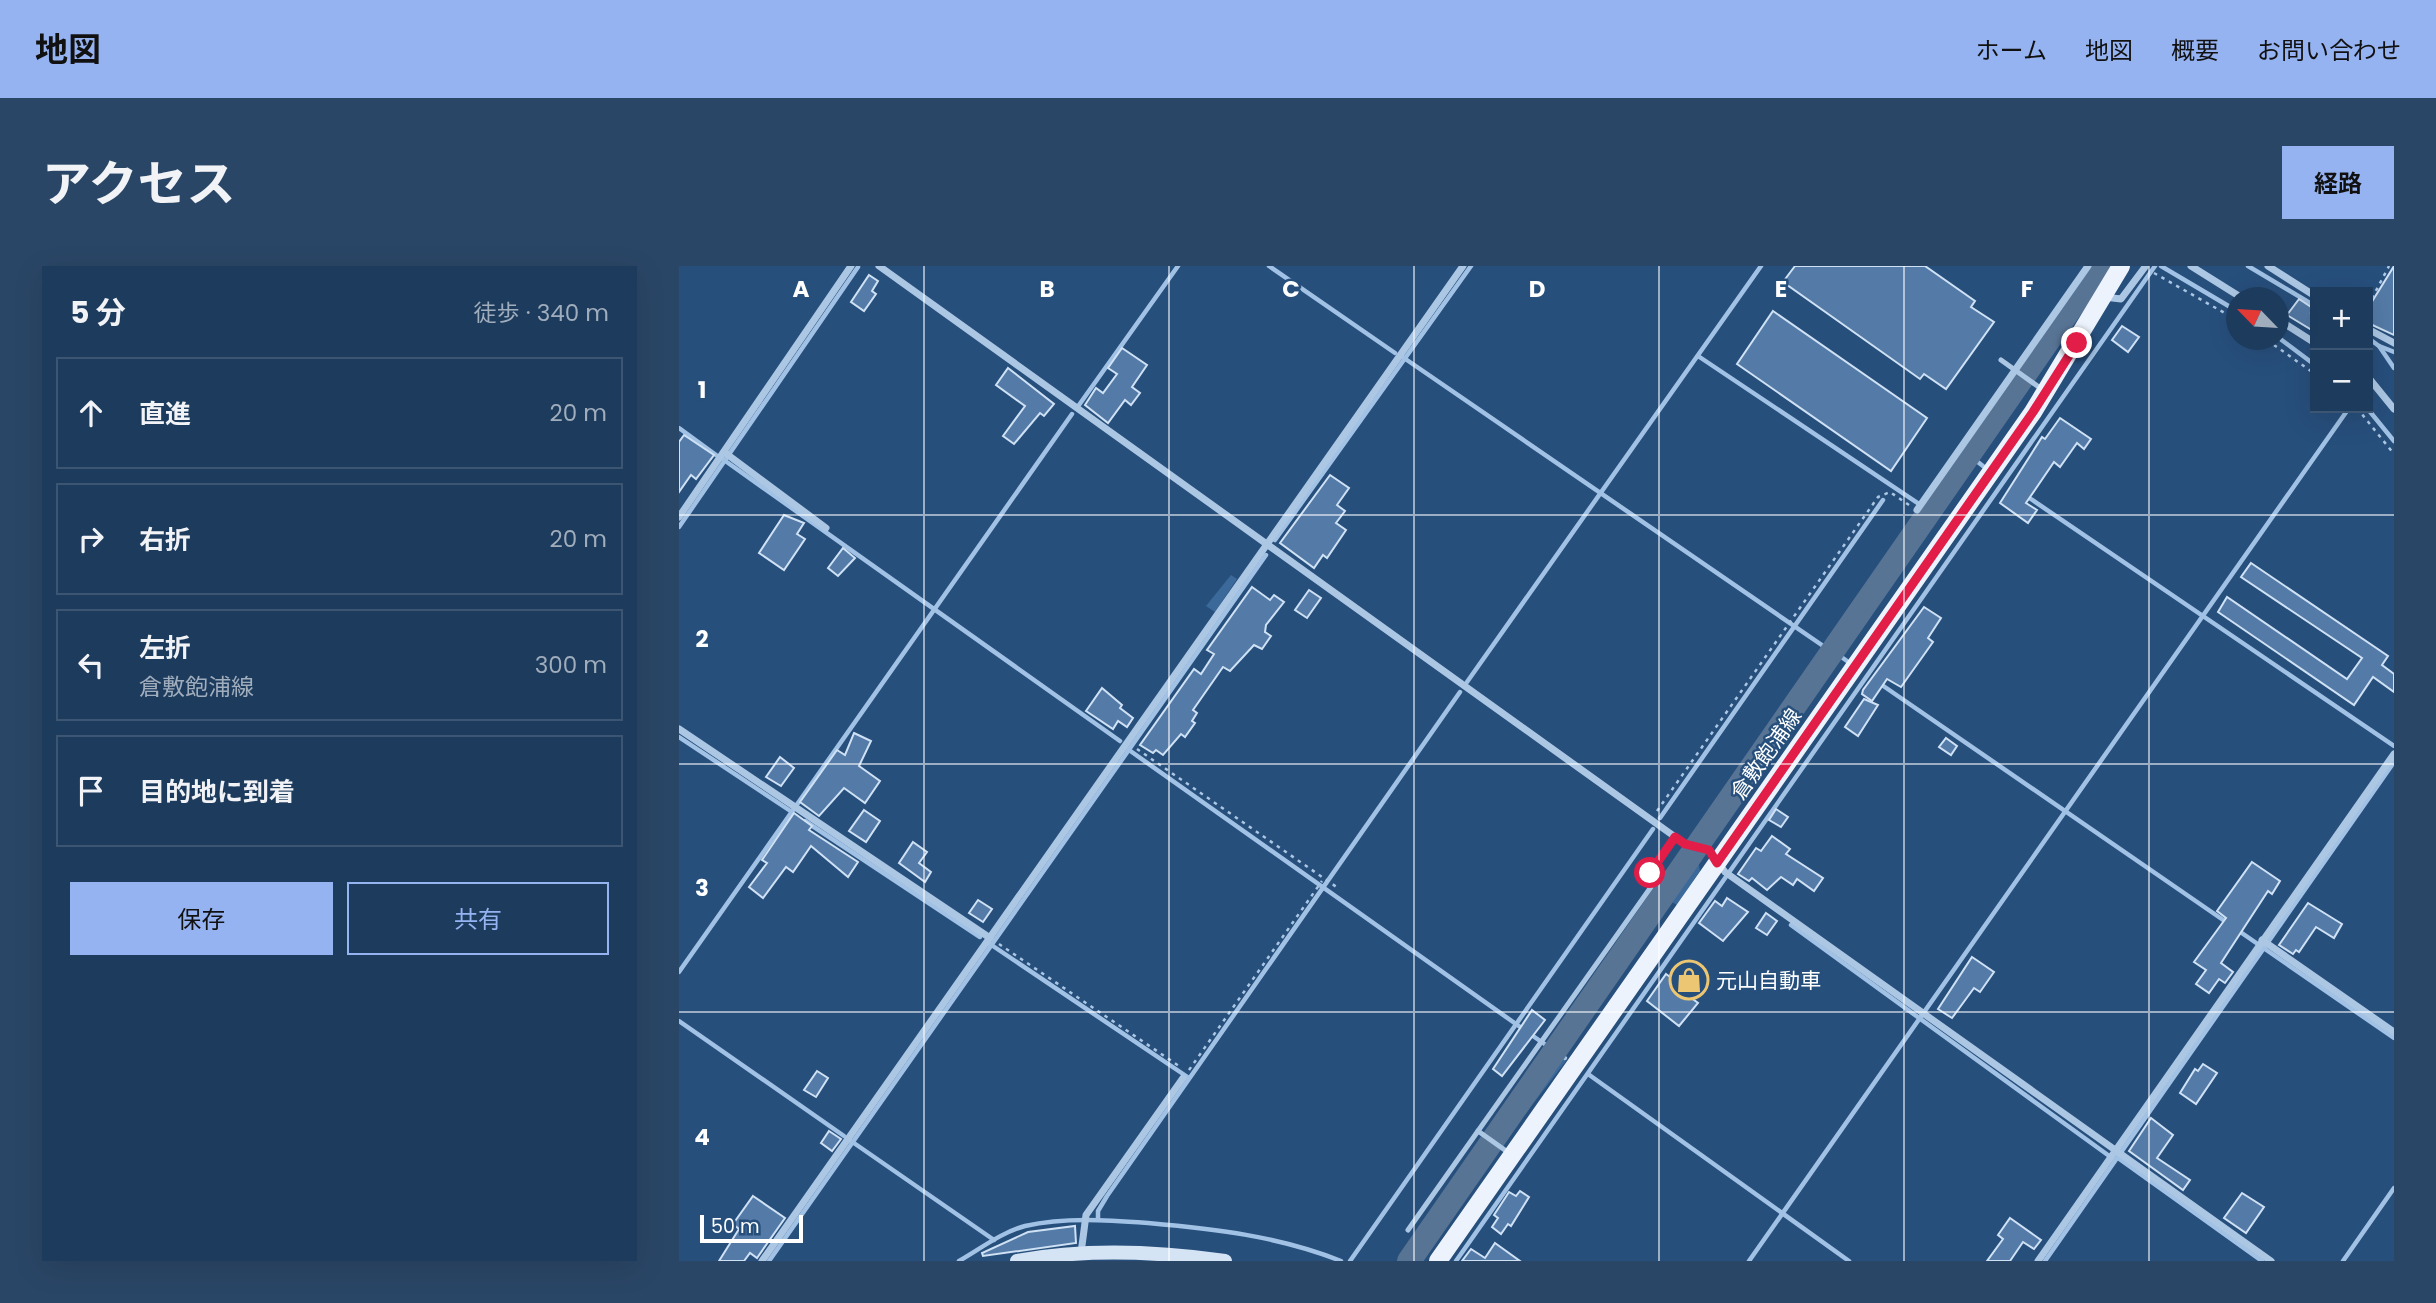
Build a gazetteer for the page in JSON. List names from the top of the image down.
{
  "streets": {
    "main road": ["倉敷飽浦線"]
  },
  "places": {
    "shop": ["元山自動車"]
  },
  "scale_bar": "50 m",
  "north": "top left",
  "page": {
    "header": "地図",
    "nav": [
      "ホーム",
      "地図",
      "概要",
      "お問い合わせ"
    ],
    "title": "アクセス",
    "buttons": [
      "経路",
      ["保存", "共有"]
    ],
    "heading": ["5 分", "徒歩 · 340 m"],
    "map_buttons": ["+", "−"],
    "list": [
      ["直進", "20 m"],
      ["右折", "20 m"],
      ["左折", "倉敷飽浦線", "300 m"],
      "目的地に到着"
    ],
    "scale": "50 m"
  },
  "grid": {
    "columns": [
      "A",
      "B",
      "C",
      "D",
      "E",
      "F"
    ],
    "rows": [
      "1",
      "2",
      "3",
      "4"
    ]
  }
}
